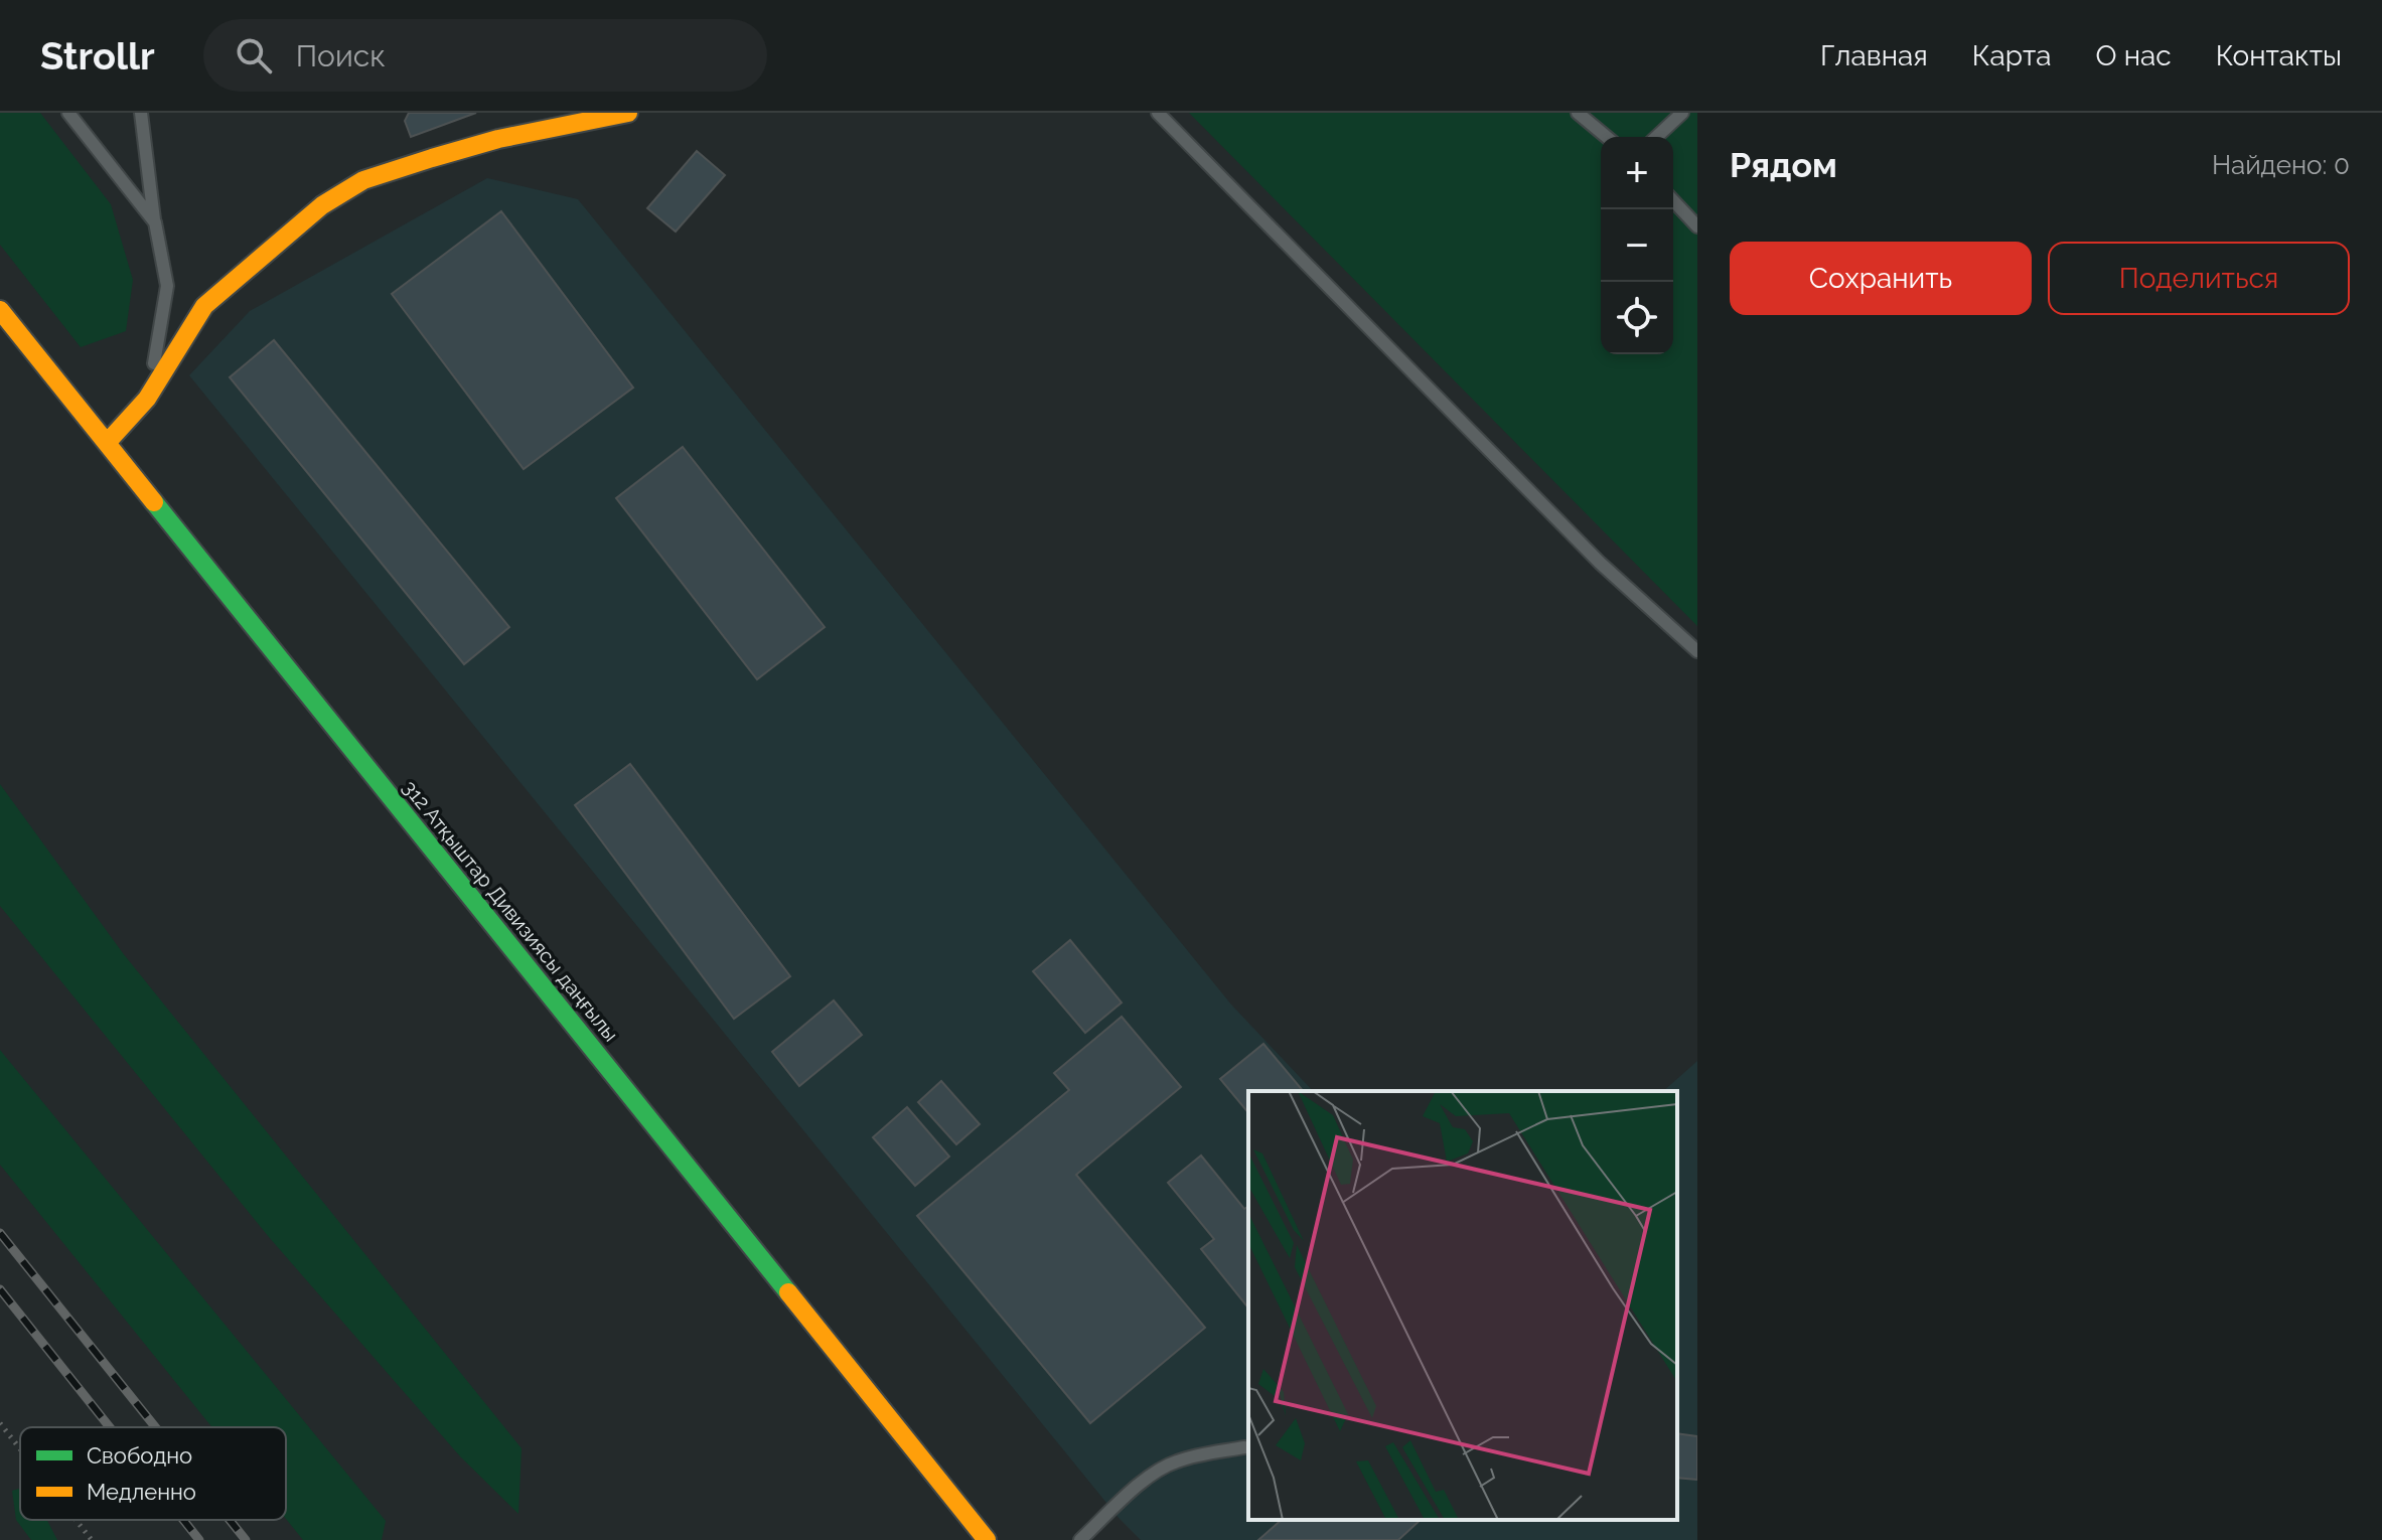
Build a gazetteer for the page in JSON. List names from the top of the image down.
{
  "streets": {
    "main road": ["312 Атқыштар Дивизиясы даңғылы"]
  },
  "legend": ["Свободно", "Медленно"],
  "page": {
    "header": "Strollr",
    "search": "Поиск",
    "nav": [
      "Главная",
      "Карта",
      "О нас",
      "Контакты"
    ],
    "heading": ["Рядом", "Найдено: 0"],
    "map_buttons": ["+", "−"],
    "buttons": ["Сохранить", "Поделиться"]
  }
}
